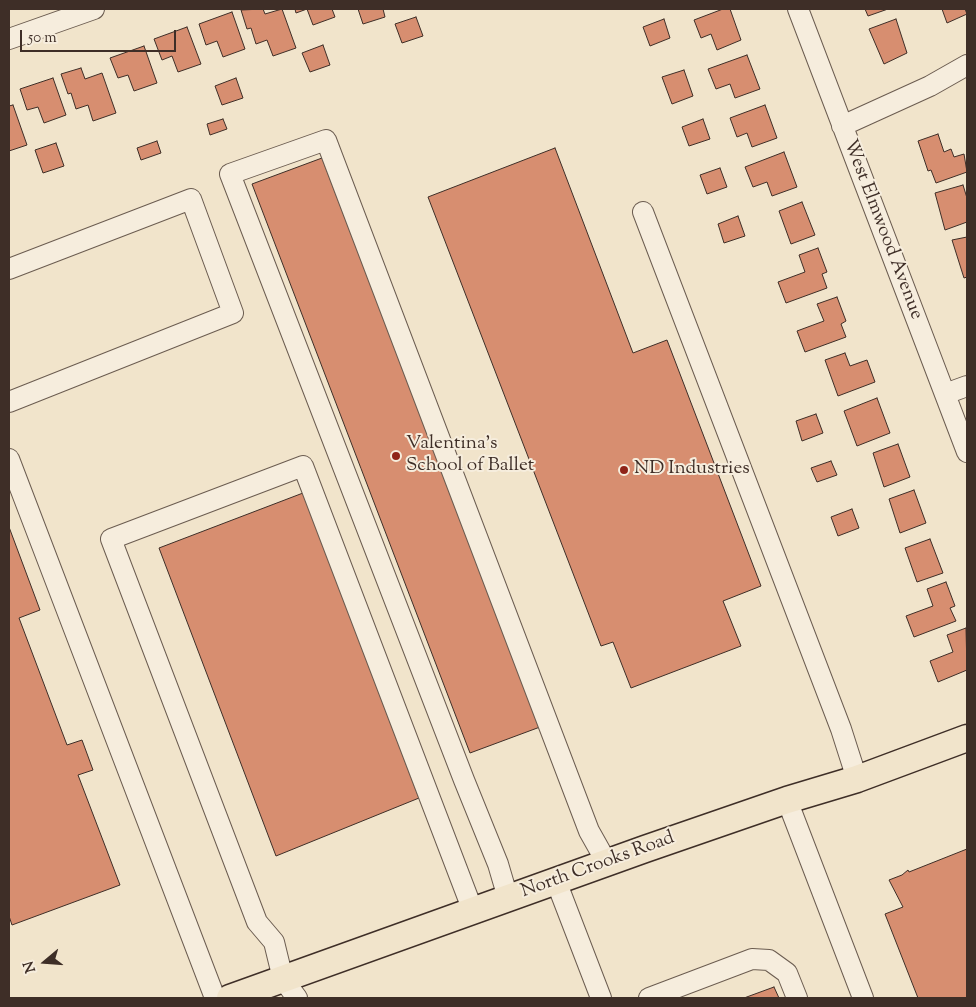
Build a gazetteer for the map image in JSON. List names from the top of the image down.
{
  "streets": {
    "main road": ["North Crooks Road"],
    "street": ["West Elmwood Avenue"]
  },
  "places": ["Valentina's School of Ballet", "ND Industries"],
  "scale_bar": "50 m",
  "north": "left"
}
